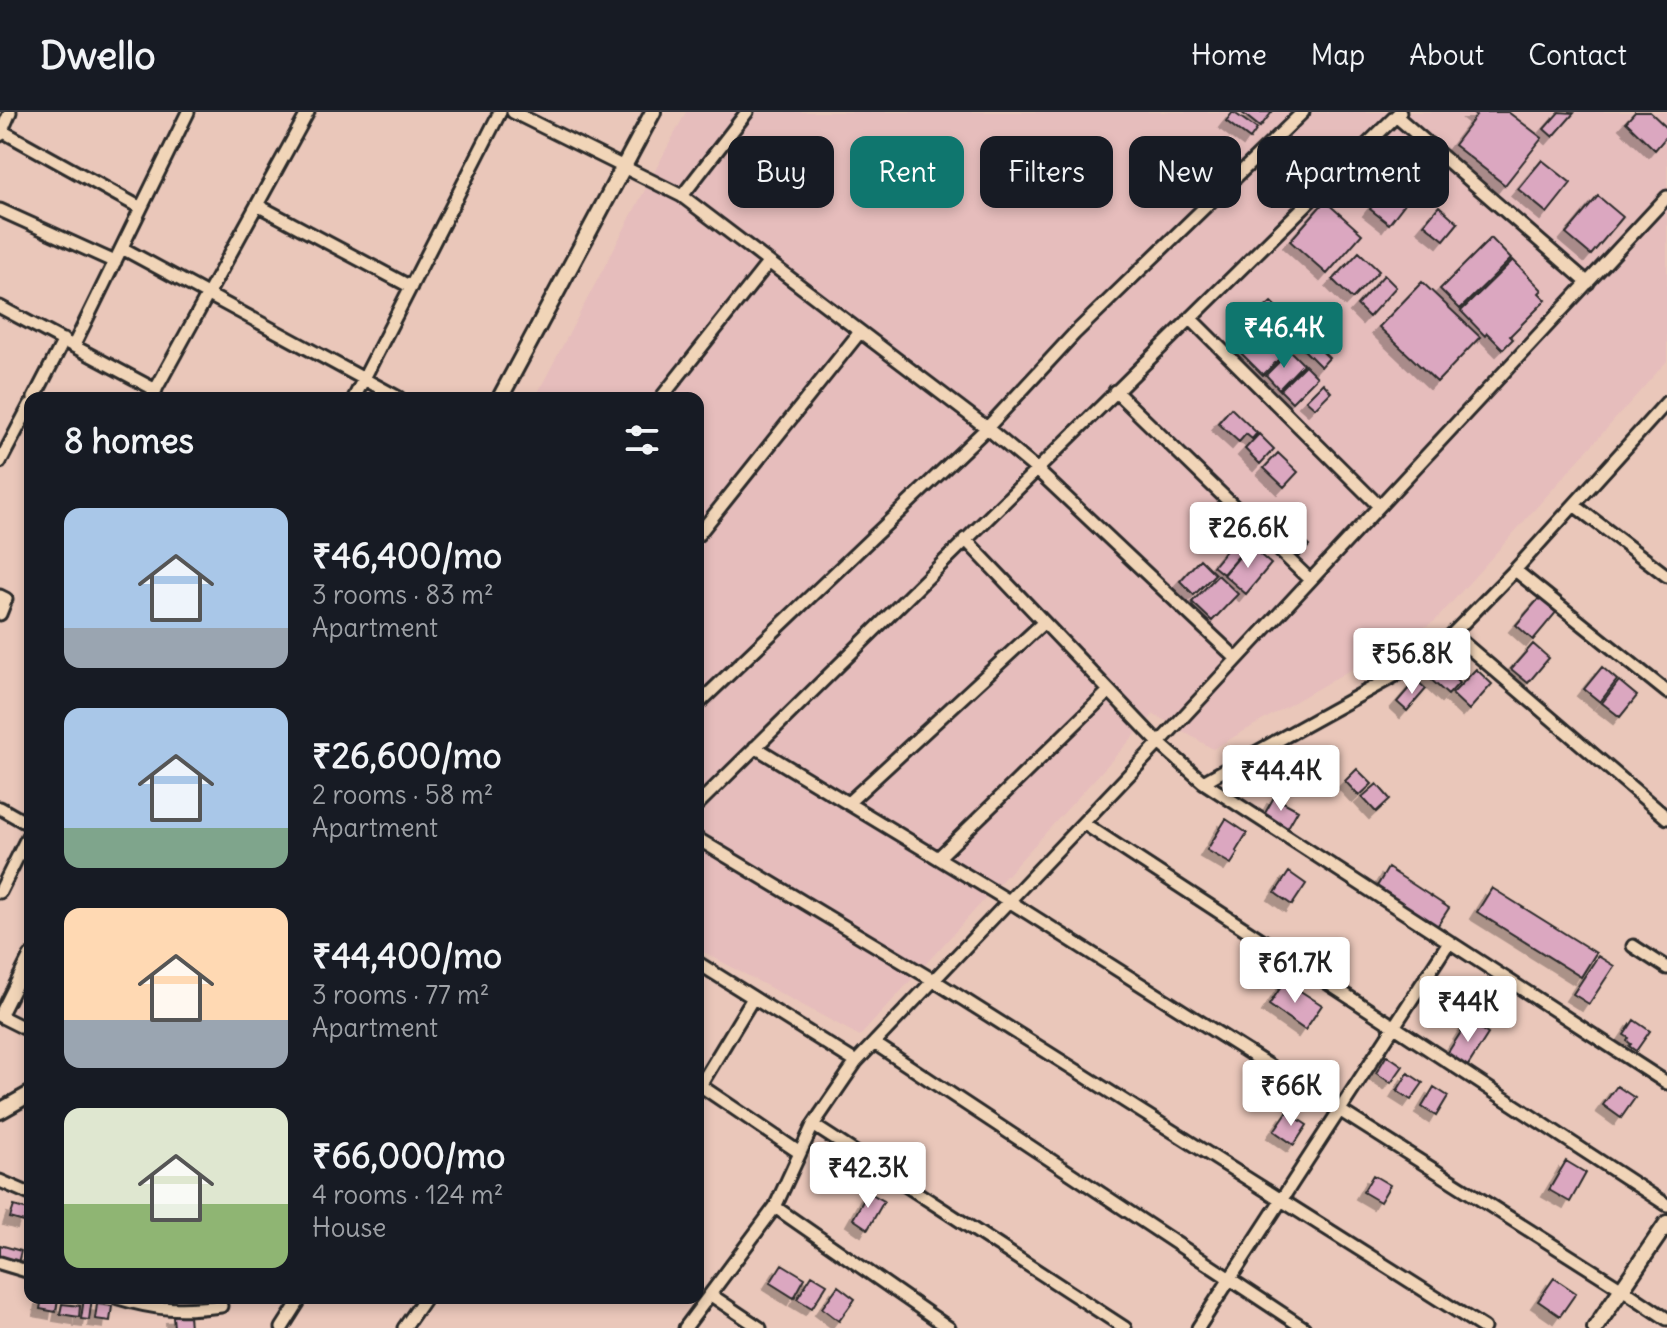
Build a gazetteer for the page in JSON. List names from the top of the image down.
{
  "page": {
    "header": "Dwello",
    "nav": [
      "Home",
      "Map",
      "About",
      "Contact"
    ],
    "chip": [
      "Buy",
      "Rent",
      "Filters",
      "New",
      "Apartment"
    ],
    "price": [
      "₹46.4K",
      "₹26.6K",
      "₹56.8K",
      "₹44.4K",
      "₹61.7K",
      "₹44K",
      "₹66K",
      "₹42.3K"
    ],
    "heading": "8 homes",
    "list": [
      {
        "name": "₹46,400/mo",
        "note": "3 rooms · 83 m² · Apartment"
      },
      {
        "name": "₹26,600/mo",
        "note": "2 rooms · 58 m² · Apartment"
      },
      {
        "name": "₹44,400/mo",
        "note": "3 rooms · 77 m² · Apartment"
      },
      {
        "name": "₹66,000/mo",
        "note": "4 rooms · 124 m² · House"
      }
    ]
  }
}
